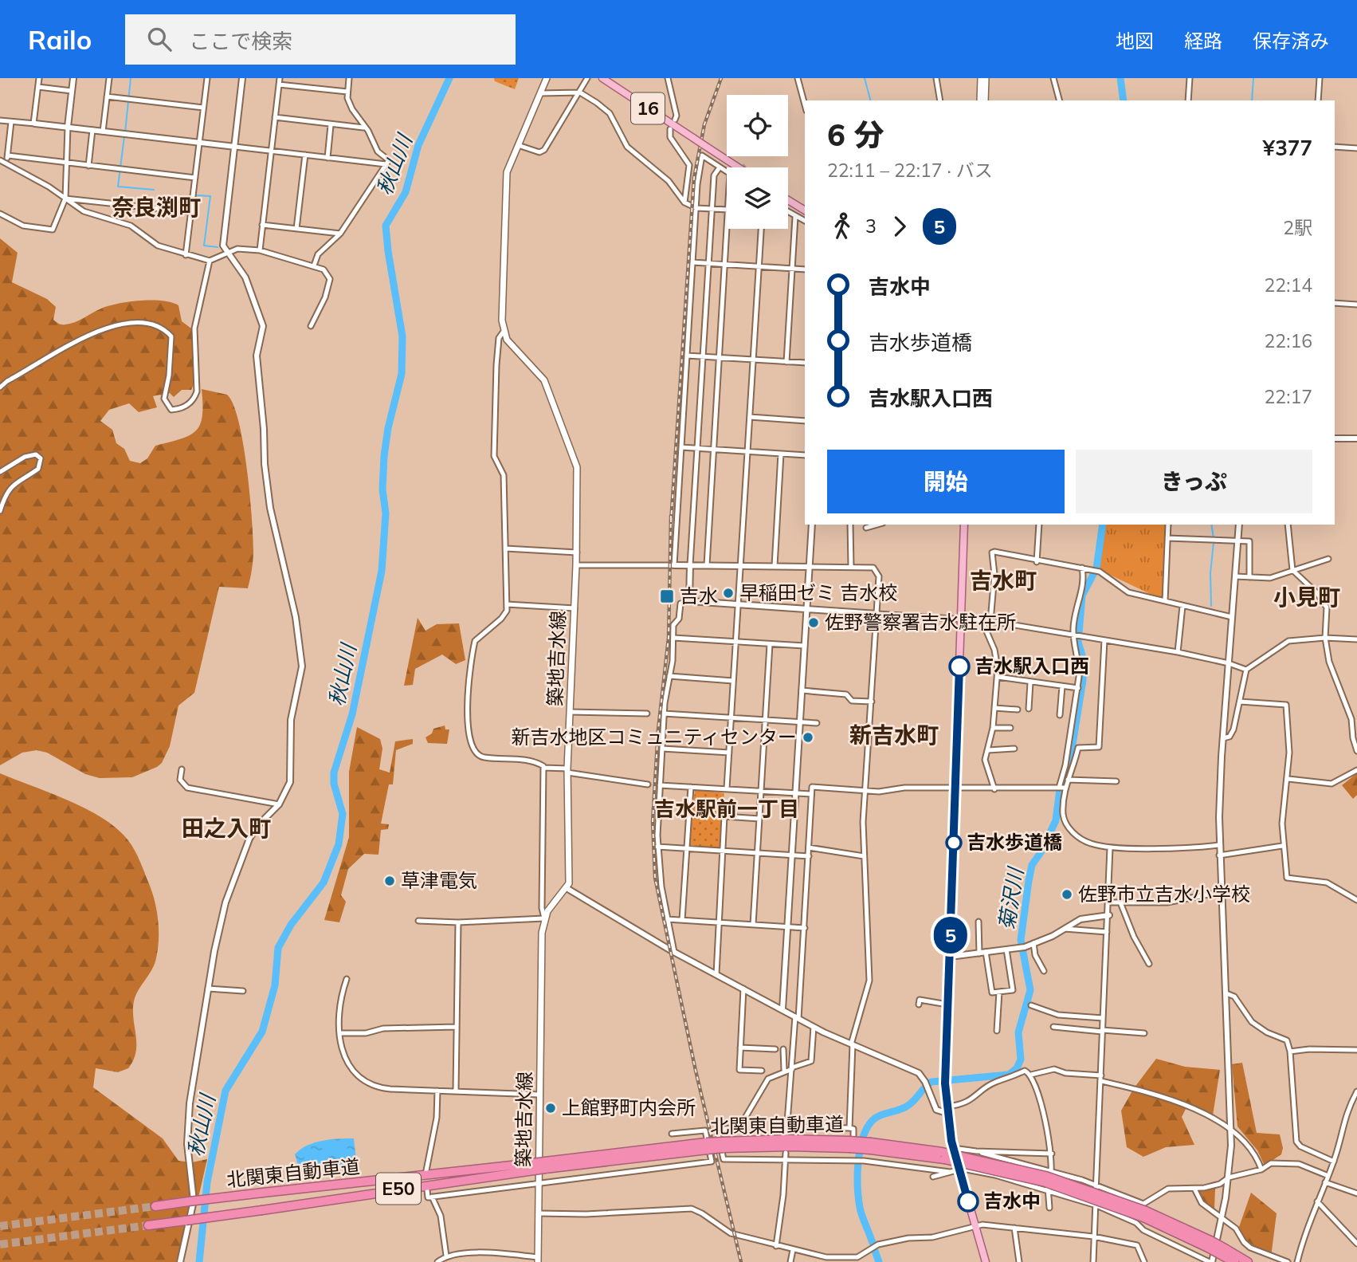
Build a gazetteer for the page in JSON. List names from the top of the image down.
{
  "streets": {
    "highway": ["北関東自動車道", "E50"],
    "main road": ["16", "築地吉水線"]
  },
  "districts": [
    "奈良渕町",
    "吉水町",
    "小見町",
    "新吉水町",
    "吉水駅前一丁目",
    "田之入町"
  ],
  "water": ["秋山川", "菊沢川"],
  "places": {
    "other": [
      "早稲田ゼミ 吉水校",
      "佐野警察署吉水駐在所",
      "吉水駅入口西",
      "新吉水地区コミュニティセンター",
      "吉水歩道橋",
      "草津電気",
      "佐野市立吉水小学校",
      "上館野町内会所",
      "吉水中"
    ],
    "transit": ["吉水"]
  },
  "lines": ["bus line 5"],
  "page": {
    "header": "Railo",
    "search": "ここで検索",
    "nav": ["地図", "経路", "保存済み"],
    "on_map": "5",
    "heading": ["6 分", "22:11 – 22:17 · バス", "¥377"],
    "legs": ["3", "5", "2駅"],
    "list": [
      {
        "name": "吉水中",
        "value": "22:14"
      },
      {
        "name": "吉水歩道橋",
        "value": "22:16"
      },
      {
        "name": "吉水駅入口西",
        "value": "22:17"
      }
    ],
    "buttons": ["開始", "きっぷ"]
  }
}
